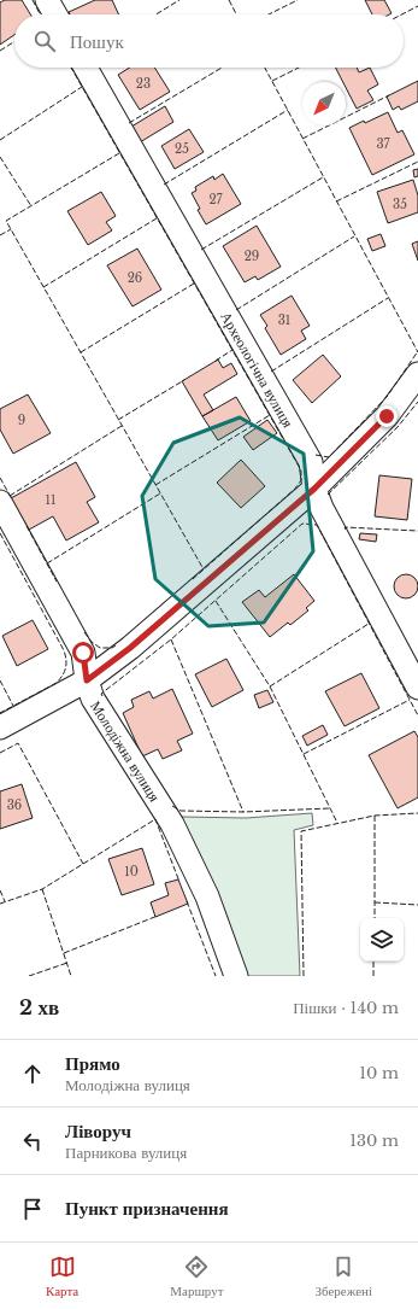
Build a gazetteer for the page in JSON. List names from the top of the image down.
{
  "streets": {
    "street": ["Археологічна вулиця", "Молодіжна вулиця"]
  },
  "house_numbers": [
    "23",
    "37",
    "25",
    "27",
    "35",
    "29",
    "26",
    "31",
    "9",
    "11",
    "36",
    "10"
  ],
  "north": "bottom left",
  "page": {
    "search": "Пошук",
    "heading": ["2 хв", "Пішки · 140 m"],
    "list": [
      ["Прямо", "Молодіжна вулиця", "10 m"],
      ["Ліворуч", "Парникова вулиця", "130 m"],
      "Пункт призначення"
    ],
    "nav": ["Карта", "Маршрут", "Збережені"]
  }
}
